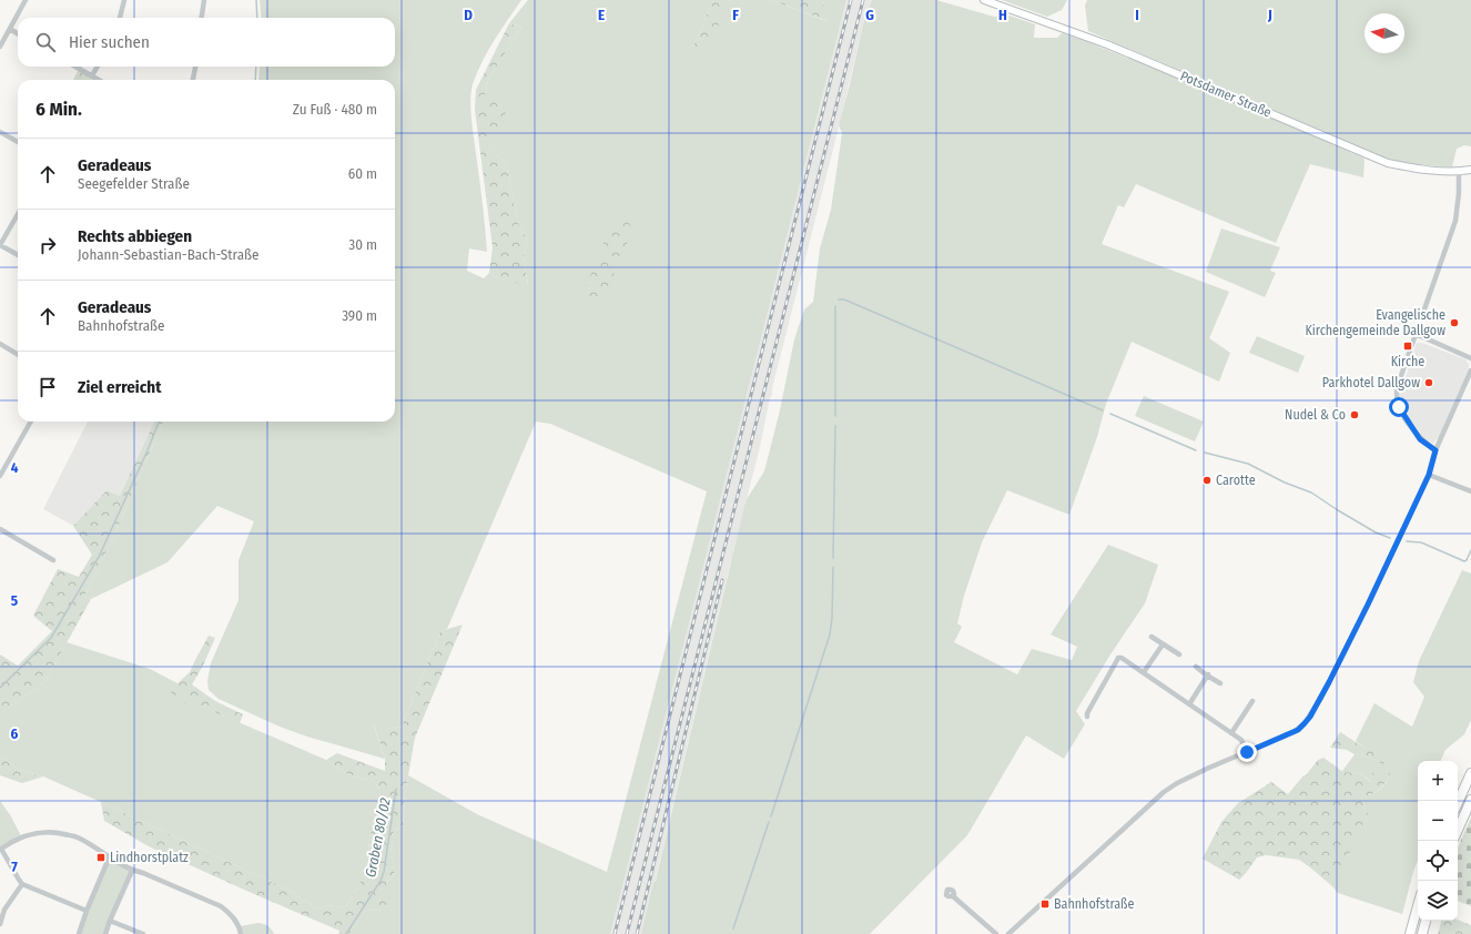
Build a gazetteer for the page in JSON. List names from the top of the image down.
{
  "streets": {
    "street": ["Potsdamer Straße"]
  },
  "water": ["Graben 80/02"],
  "places": {
    "other": [
      "Evangelische Kirchengemeinde Dallgow",
      "Parkhotel Dallgow",
      "Nudel & Co",
      "Carotte"
    ],
    "transit": ["Kirche", "Lindhorstplatz", "Bahnhofstraße"]
  },
  "north": "left",
  "page": {
    "search": "Hier suchen",
    "heading": ["6 Min.", "Zu Fuß · 480 m"],
    "list": [
      ["Geradeaus", "Seegefelder Straße", "60 m"],
      ["Rechts abbiegen", "Johann-Sebastian-Bach-Straße", "30 m"],
      ["Geradeaus", "Bahnhofstraße", "390 m"],
      "Ziel erreicht"
    ],
    "map_buttons": ["+", "−"]
  },
  "grid": {
    "columns": [
      "D",
      "E",
      "F",
      "G",
      "H",
      "I",
      "J"
    ],
    "rows": [
      "4",
      "5",
      "6",
      "7"
    ]
  }
}
